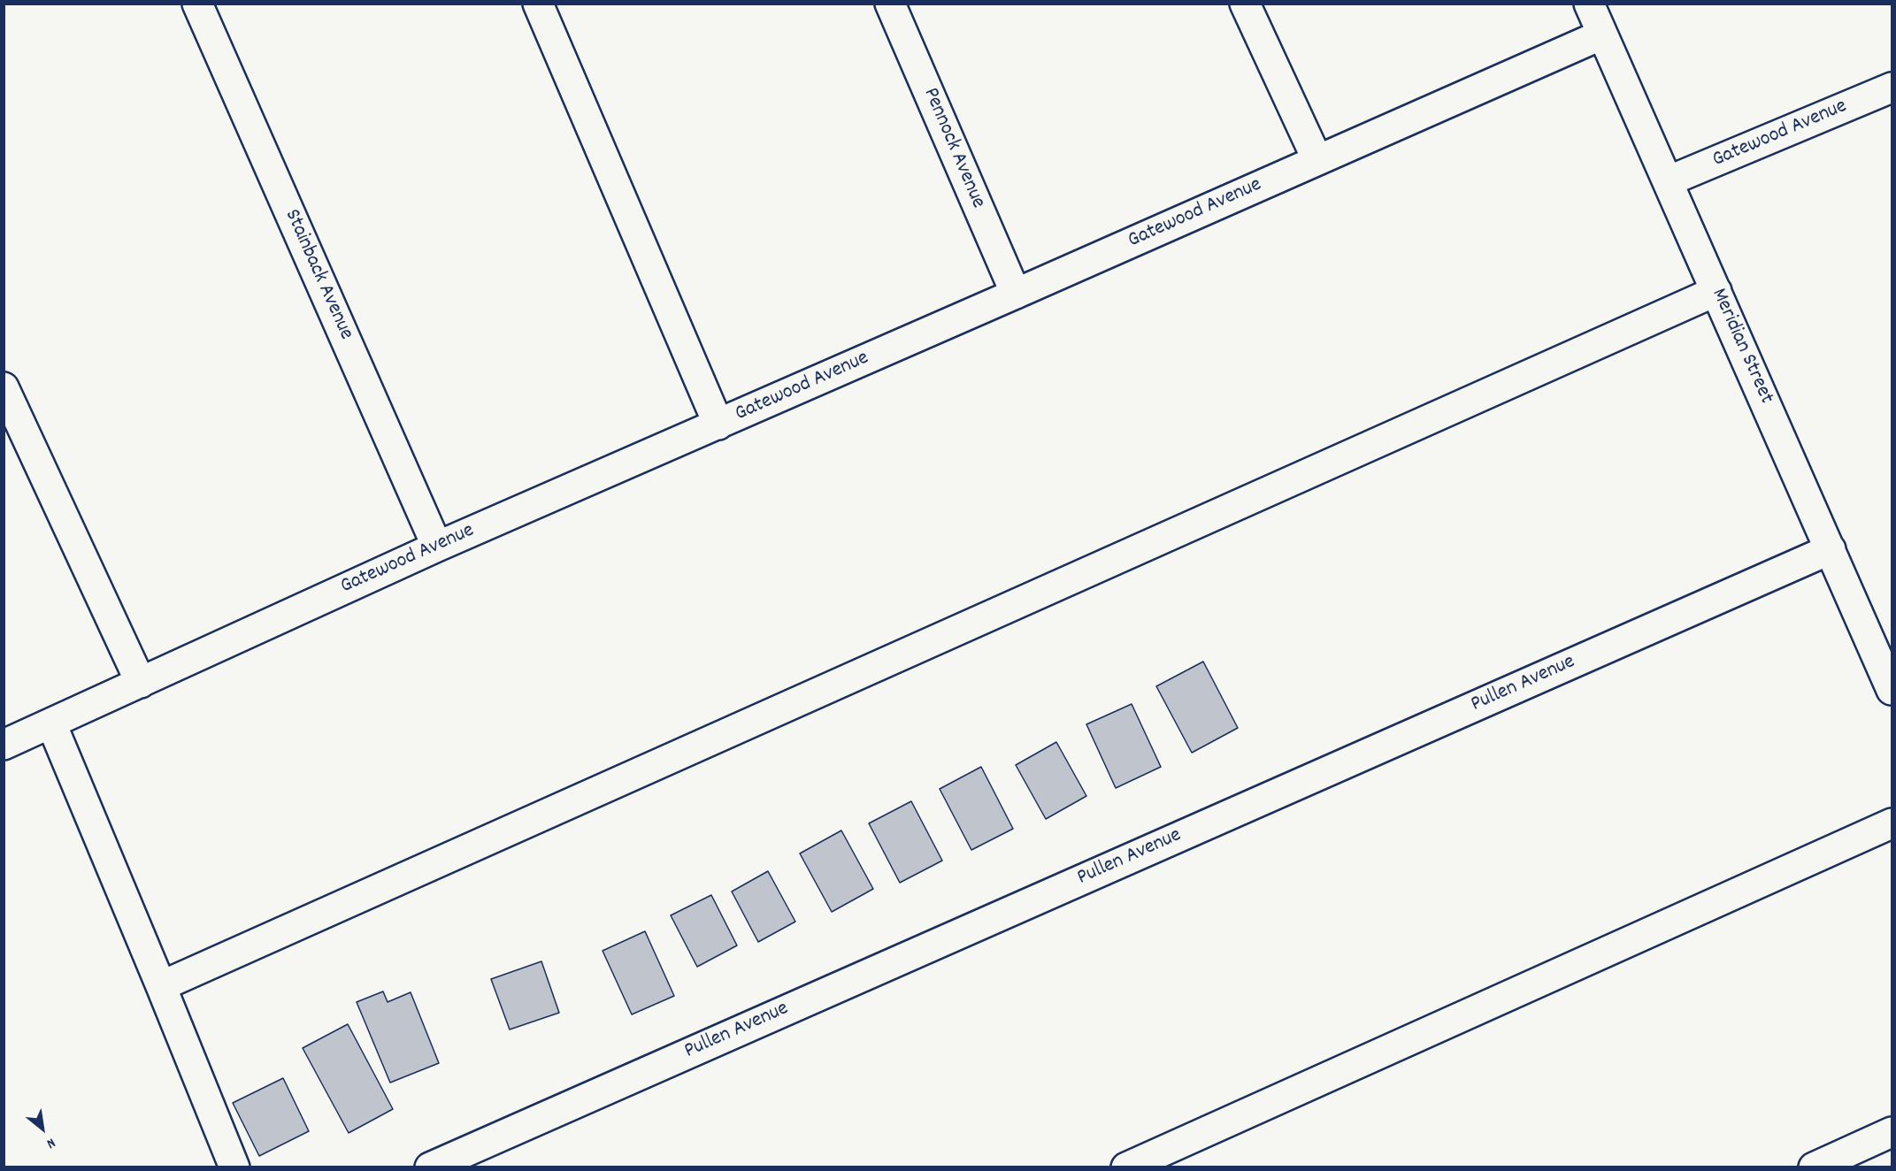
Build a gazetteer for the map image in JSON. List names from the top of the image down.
{
  "streets": {
    "street": [
      "Gatewood Avenue",
      "Pennock Avenue",
      "Stainback Avenue",
      "Meridian Street",
      "Pullen Avenue"
    ]
  },
  "crossings": [
    ["Gatewood Avenue", "Pennock Avenue"],
    ["Gatewood Avenue", "Stainback Avenue"],
    ["Gatewood Avenue", "Meridian Street"],
    ["Meridian Street", "Pullen Avenue"]
  ],
  "north": "bottom right"
}
